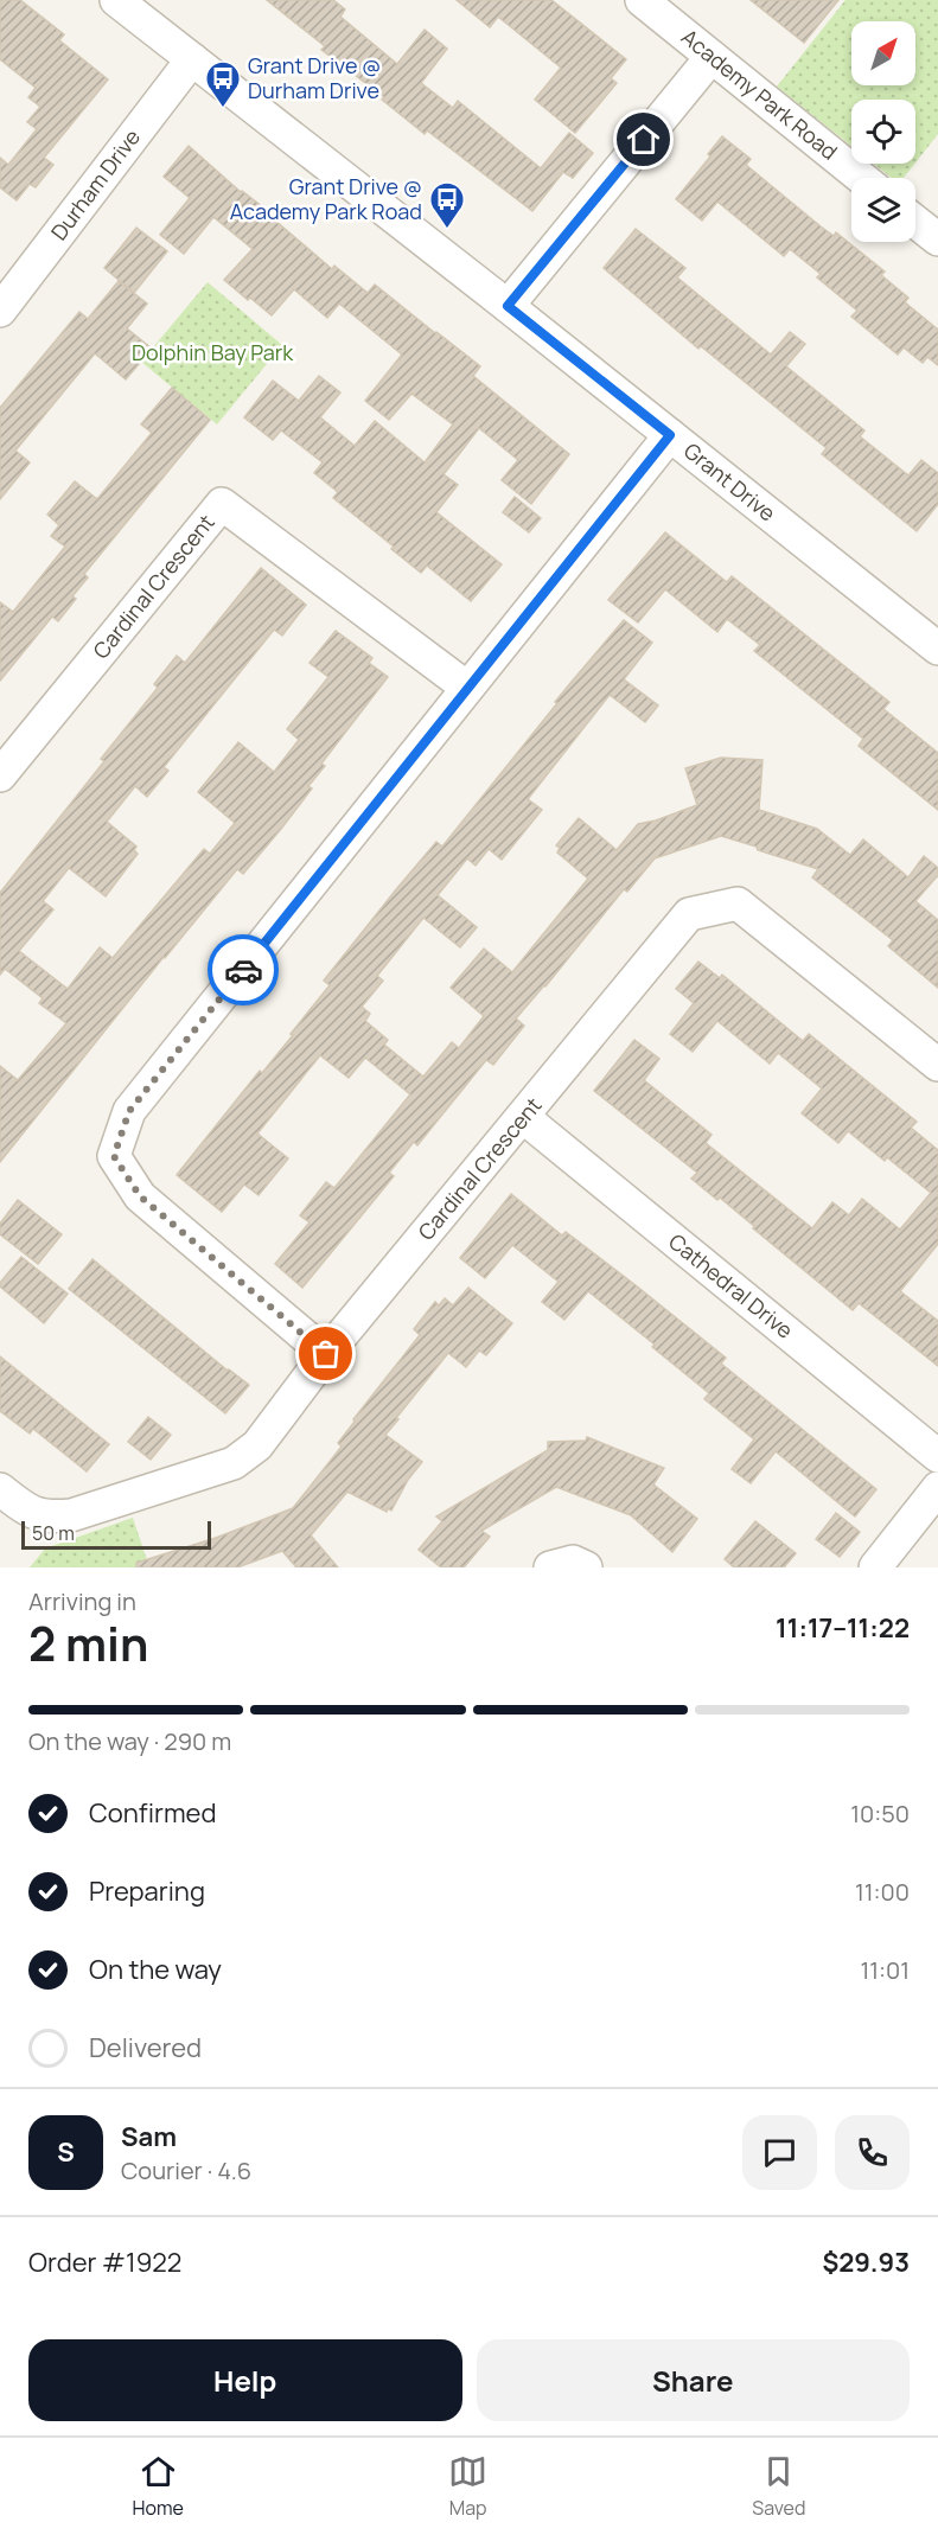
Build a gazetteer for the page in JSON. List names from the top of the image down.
{
  "streets": {
    "street": [
      "Academy Park Road",
      "Durham Drive",
      "Grant Drive",
      "Cardinal Crescent",
      "Cathedral Drive"
    ]
  },
  "crossings": [
    ["Durham Drive", "Grant Drive"],
    ["Cardinal Crescent", "Cathedral Drive"]
  ],
  "parks": ["Dolphin Bay Park"],
  "places": {
    "bus stop": ["Grant Drive @ Durham Drive", "Grant Drive @ Academy Park Road"]
  },
  "scale_bar": "50 m",
  "north": "top right",
  "page": {
    "scale": "50 m",
    "heading": ["2 min", "Arriving in", "11:17–11:22"],
    "panel": [
      "Sam",
      "Courier · 4.6",
      "Order #1922",
      "$29.93"
    ],
    "bar": "On the way · 290 m",
    "list": [
      ["Confirmed", "10:50"],
      ["Preparing", "11:00"],
      ["On the way", "11:01"],
      "Delivered"
    ],
    "round": "S",
    "buttons": ["Help", "Share"],
    "tabs": ["Home", "Map", "Saved"]
  }
}
